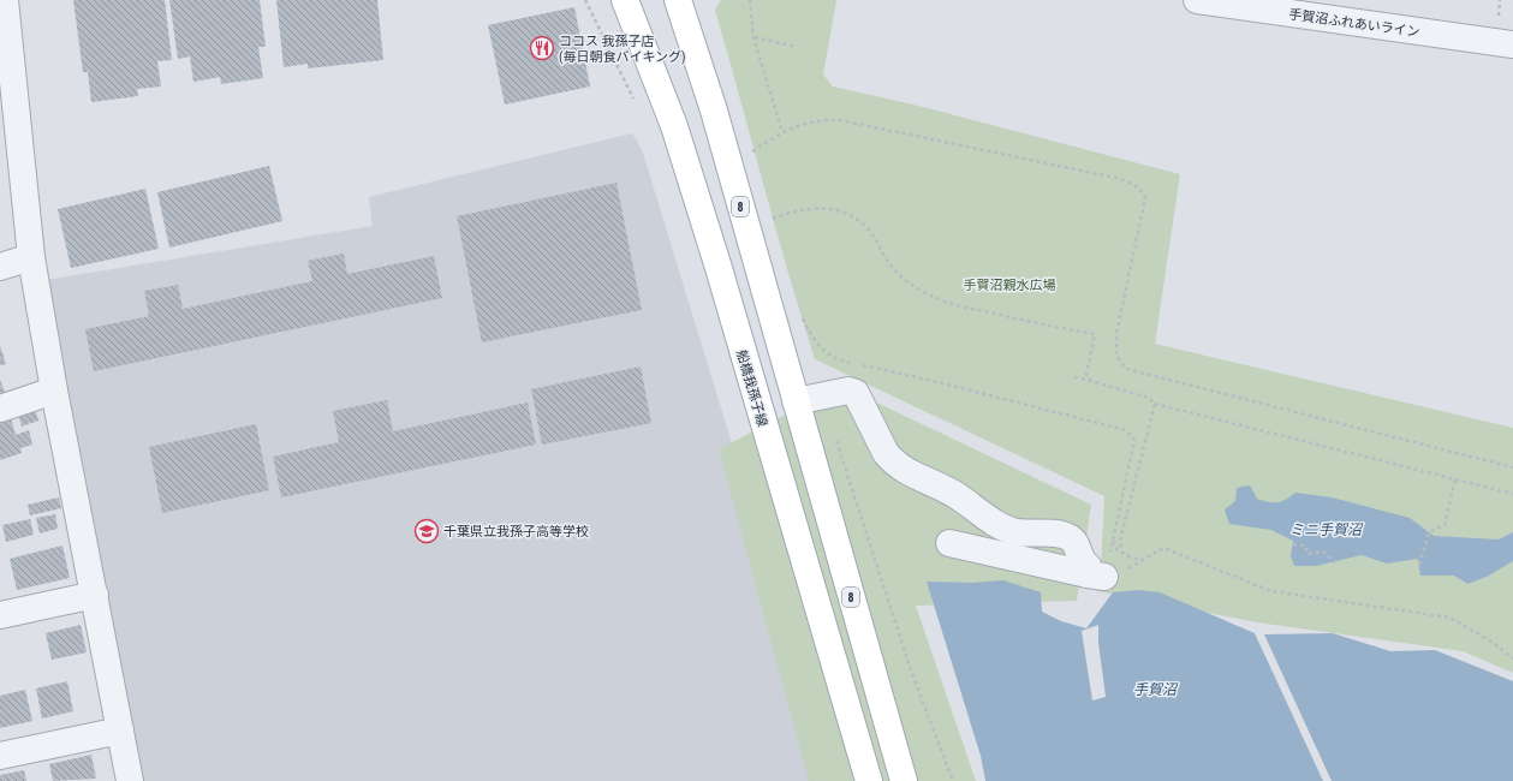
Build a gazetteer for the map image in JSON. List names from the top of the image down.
{
  "streets": {
    "main road": ["8", "船橋我孫子線"],
    "street": ["手賀沼ふれあいライン"]
  },
  "water": ["ミニ手賀沼", "手賀沼"],
  "parks": ["手賀沼親水広場"],
  "places": {
    "restaurant": ["ココス 我孫子店 (毎日朝食バイキング)"],
    "school or university": ["千葉県立我孫子高等学校"]
  }
}
